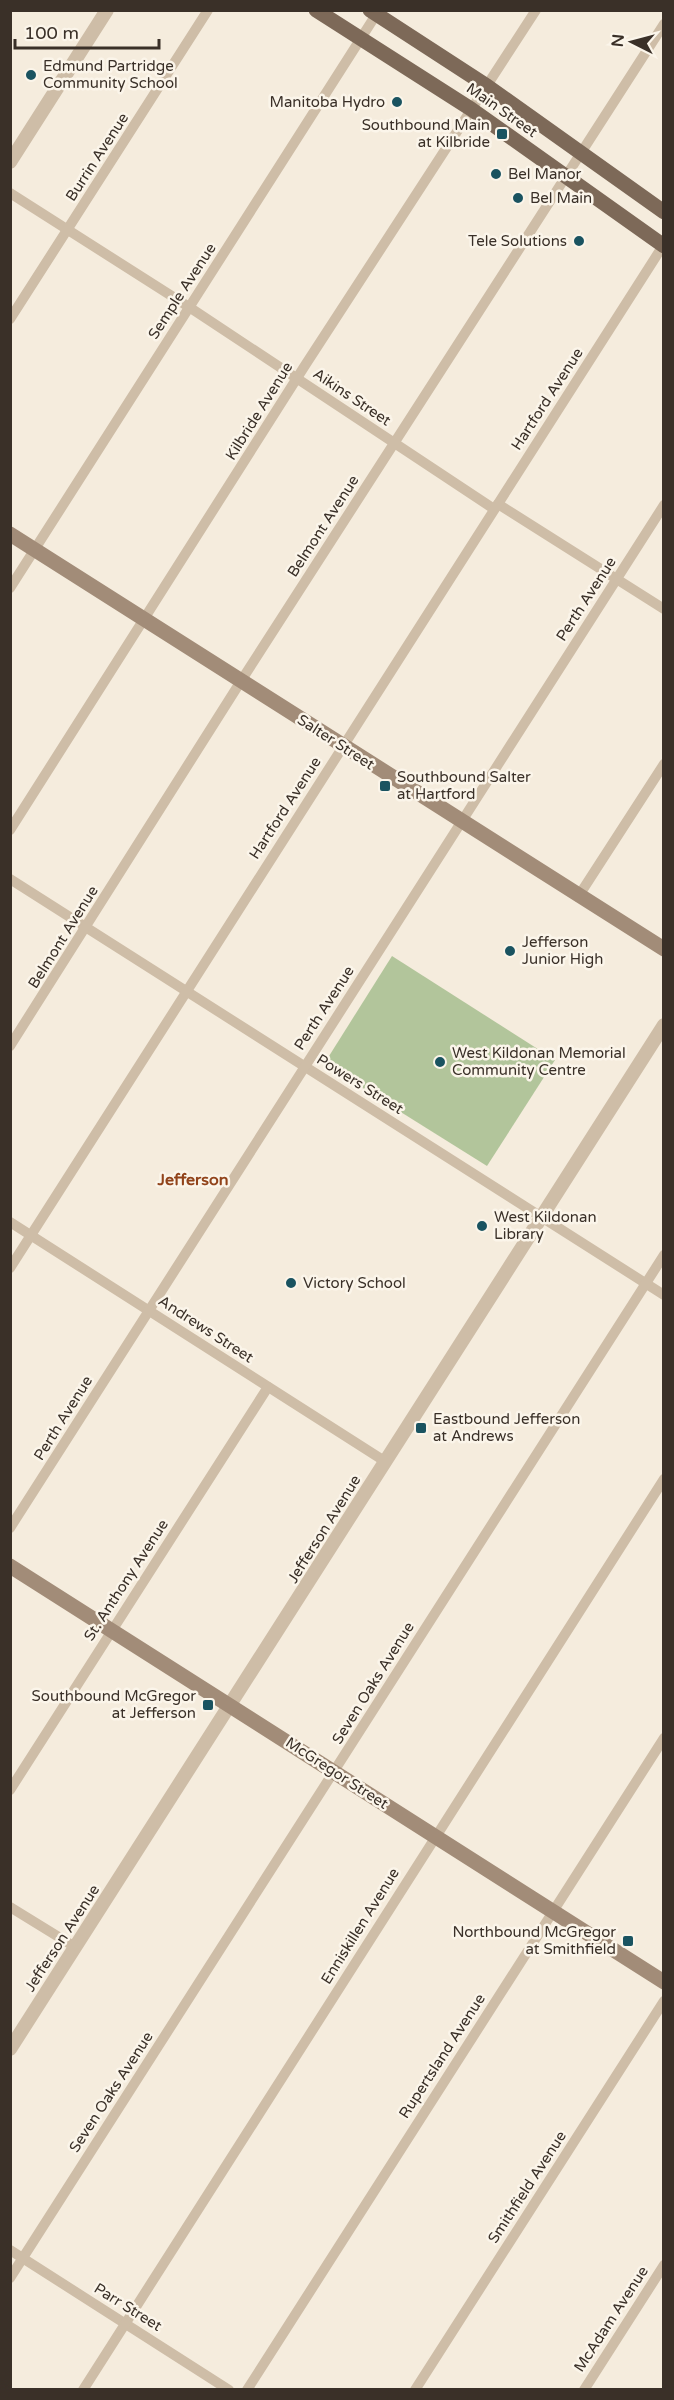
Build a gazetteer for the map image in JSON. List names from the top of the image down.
{
  "streets": {
    "main road": ["Main Street", "Salter Street", "McGregor Street"],
    "street": [
      "Burrin Avenue",
      "Semple Avenue",
      "Aikins Street",
      "Hartford Avenue",
      "Kilbride Avenue",
      "Belmont Avenue",
      "Perth Avenue",
      "Powers Street",
      "Andrews Street",
      "Jefferson Avenue",
      "St. Anthony Avenue",
      "Seven Oaks Avenue",
      "Enniskillen Avenue",
      "Rupertsland Avenue",
      "Smithfield Avenue",
      "Parr Street",
      "McAdam Avenue"
    ]
  },
  "crossings": [
    ["Main Street", "Semple Avenue"],
    ["Main Street", "Hartford Avenue"],
    ["Main Street", "Kilbride Avenue"],
    ["Main Street", "Belmont Avenue"],
    ["Burrin Avenue", "Aikins Street"],
    ["Semple Avenue", "Aikins Street"],
    ["Semple Avenue", "Salter Street"],
    ["Aikins Street", "Hartford Avenue"],
    ["Aikins Street", "Kilbride Avenue"],
    ["Aikins Street", "Belmont Avenue"],
    ["Aikins Street", "Perth Avenue"],
    ["Hartford Avenue", "Salter Street"],
    ["Hartford Avenue", "Powers Street"],
    ["Hartford Avenue", "Andrews Street"],
    ["Kilbride Avenue", "Salter Street"],
    ["Belmont Avenue", "Salter Street"],
    ["Belmont Avenue", "Powers Street"],
    ["Perth Avenue", "Salter Street"],
    ["Perth Avenue", "Powers Street"],
    ["Perth Avenue", "Andrews Street"],
    ["Powers Street", "Jefferson Avenue"],
    ["Powers Street", "Seven Oaks Avenue"],
    ["Andrews Street", "Jefferson Avenue"],
    ["Andrews Street", "St. Anthony Avenue"],
    ["Jefferson Avenue", "McGregor Street"],
    ["St. Anthony Avenue", "McGregor Street"],
    ["Seven Oaks Avenue", "McGregor Street"],
    ["Seven Oaks Avenue", "Parr Street"],
    ["McGregor Street", "Enniskillen Avenue"],
    ["McGregor Street", "Rupertsland Avenue"],
    ["Enniskillen Avenue", "Parr Street"]
  ],
  "districts": ["Jefferson"],
  "places": {
    "other": [
      "Edmund Partridge Community School",
      "Manitoba Hydro",
      "Bel Manor",
      "Bel Main",
      "Tele Solutions",
      "Jefferson Junior High",
      "West Kildonan Memorial Community Centre",
      "West Kildonan Library",
      "Victory School"
    ],
    "transit": [
      "Southbound Main at Kilbride",
      "Southbound Salter at Hartford",
      "Eastbound Jefferson at Andrews",
      "Southbound McGregor at Jefferson",
      "Northbound McGregor at Smithfield"
    ]
  },
  "scale_bar": "100 m",
  "north": "left"
}
